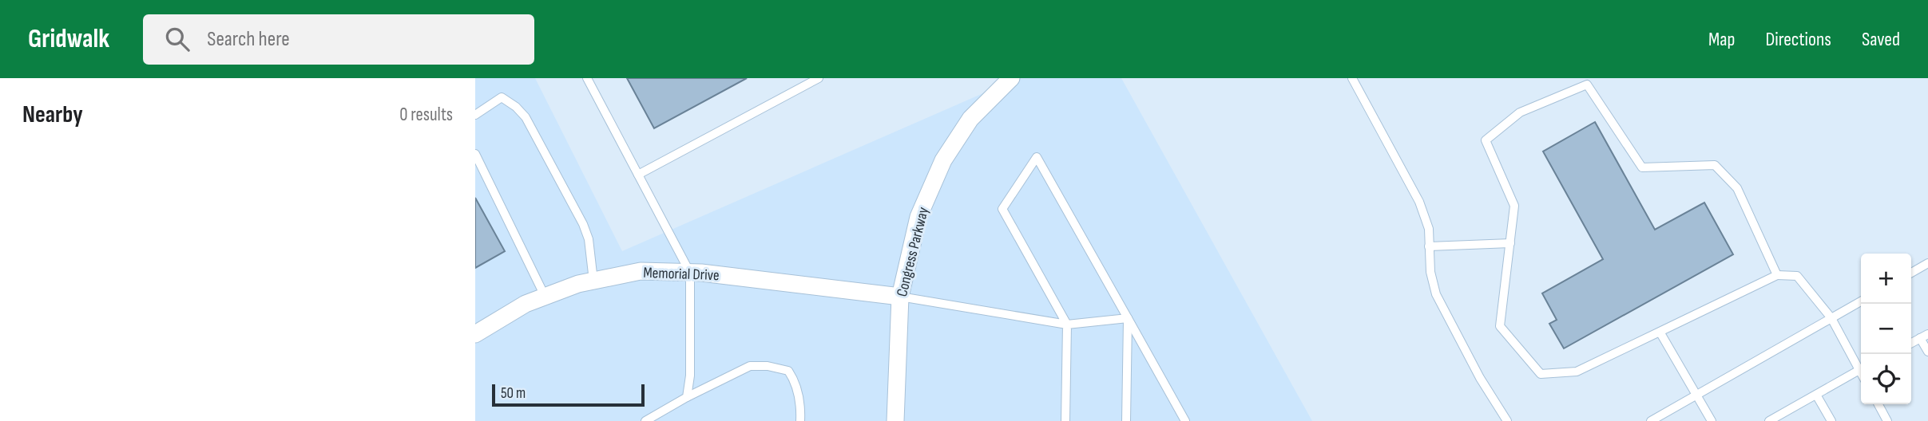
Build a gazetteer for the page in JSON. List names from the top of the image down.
{
  "streets": {
    "street": ["Congress Parkway", "Memorial Drive"]
  },
  "crossings": [
    ["Congress Parkway", "Memorial Drive"]
  ],
  "scale_bar": "50 m",
  "page": {
    "header": "Gridwalk",
    "search": "Search here",
    "nav": ["Map", "Directions", "Saved"],
    "heading": ["Nearby", "0 results"],
    "map_buttons": ["+", "−"],
    "scale": "50 m"
  }
}
